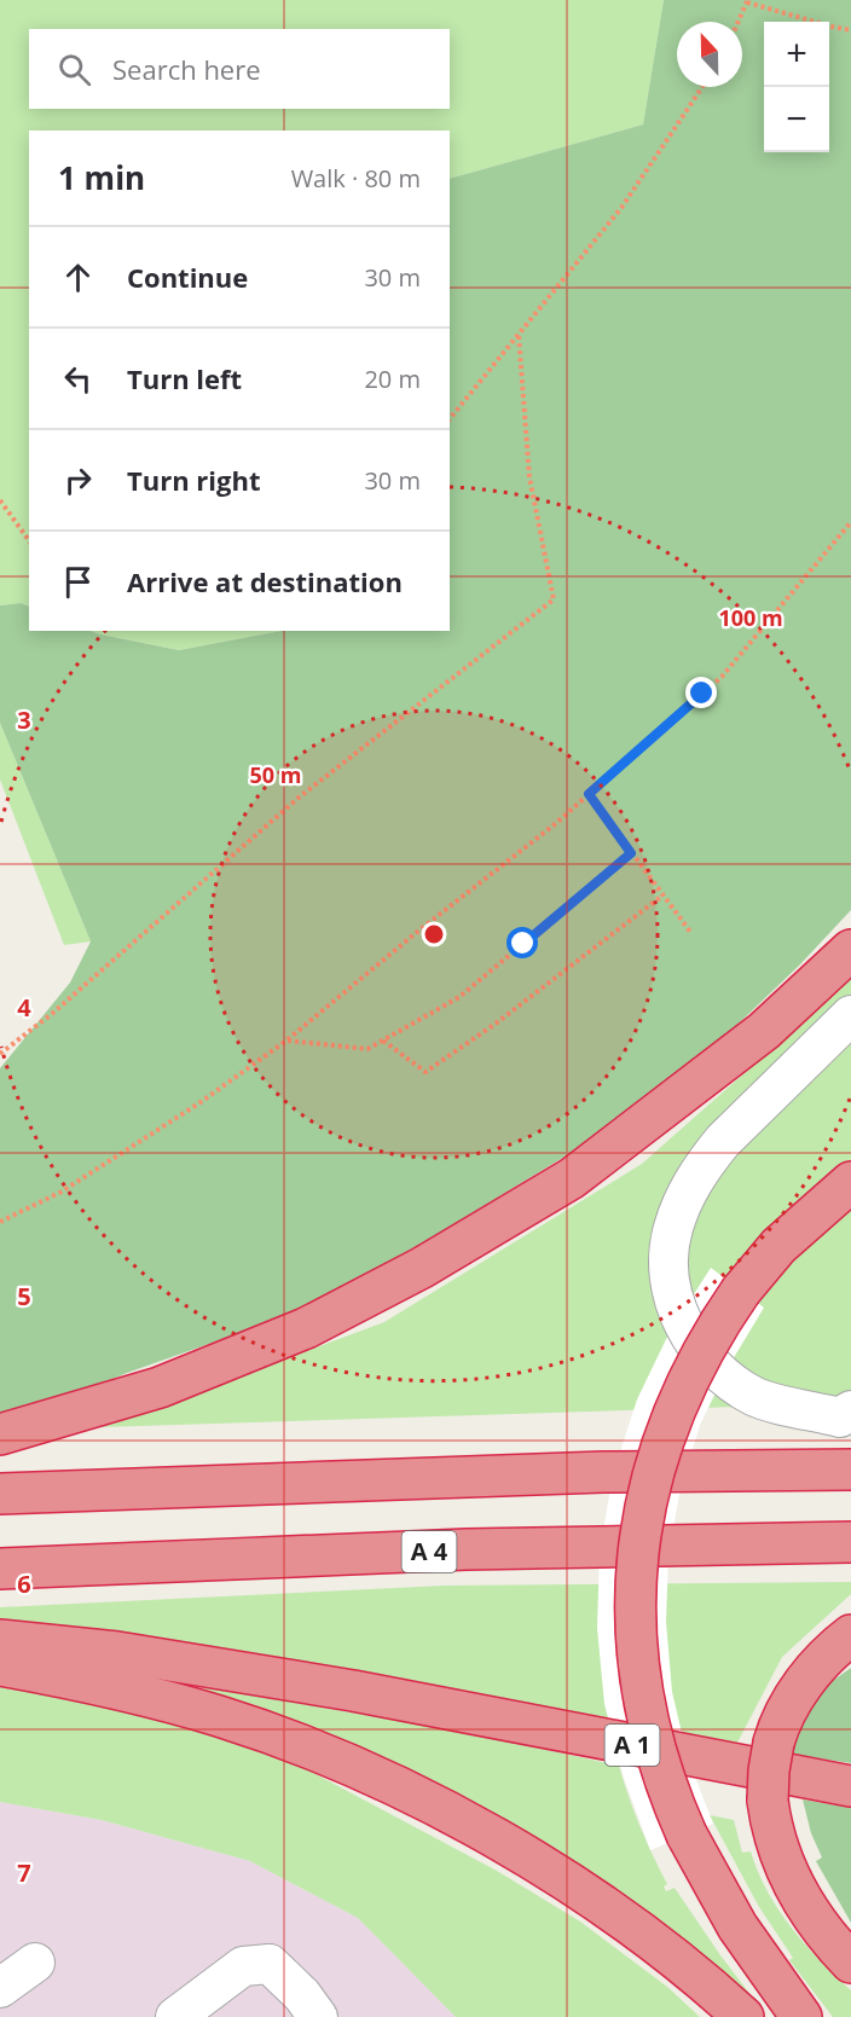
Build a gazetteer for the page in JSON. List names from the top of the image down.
{
  "streets": {
    "highway": ["A 4", "A 1"]
  },
  "north": "top",
  "page": {
    "map_buttons": ["+", "−"],
    "search": "Search here",
    "heading": ["1 min", "Walk · 80 m"],
    "list": [
      ["Continue", "30 m"],
      ["Turn left", "20 m"],
      ["Turn right", "30 m"],
      "Arrive at destination"
    ]
  },
  "grid": {
    "rows": [
      "3",
      "4",
      "5",
      "6",
      "7"
    ]
  },
  "rings": ["100 m", "50 m"]
}
